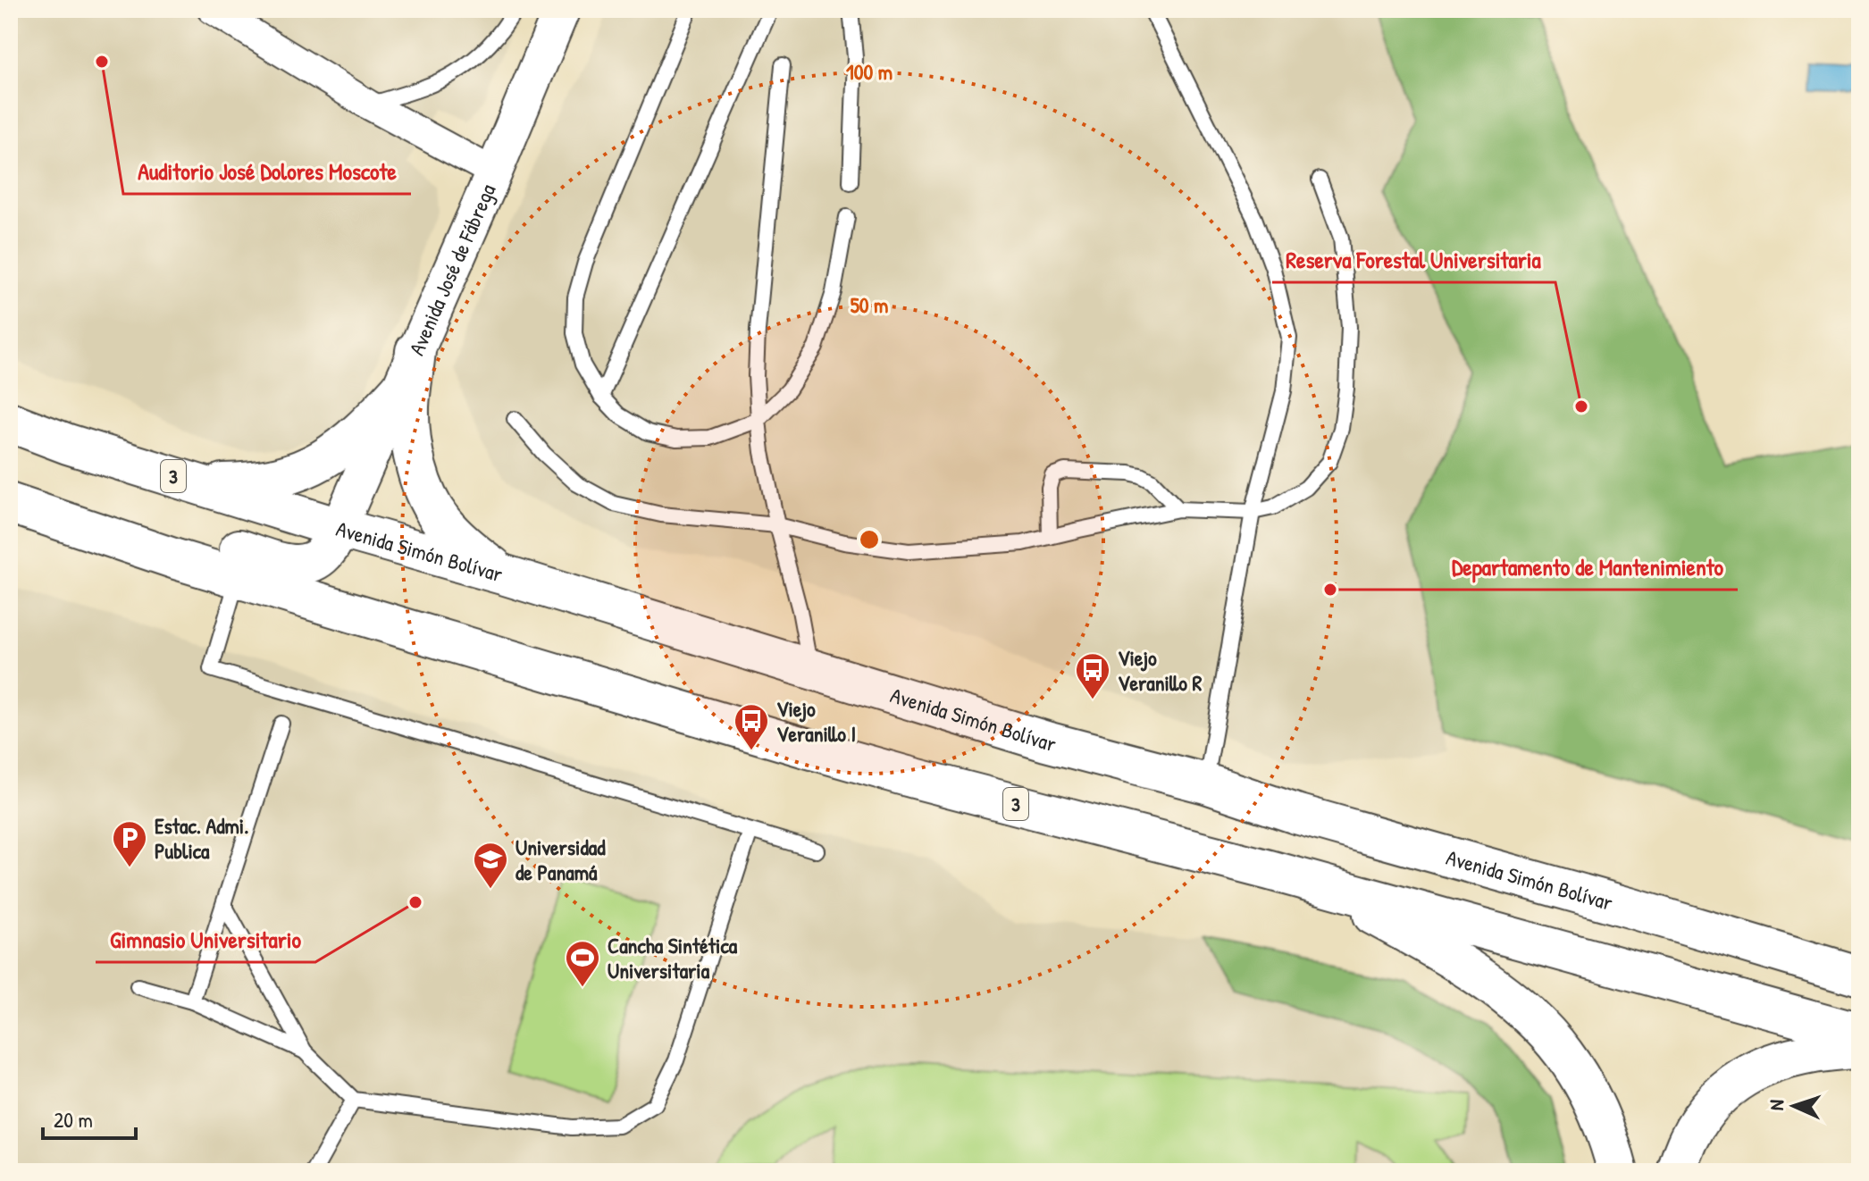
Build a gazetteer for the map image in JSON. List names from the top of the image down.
{
  "streets": {
    "main road": ["3", "Avenida Simón Bolívar"],
    "street": ["Avenida José de Fábrega"]
  },
  "crossings": [
    ["Avenida José de Fábrega", "Avenida Simón Bolívar"]
  ],
  "places": {
    "other": [
      "Auditorio José Dolores Moscote",
      "Reserva Forestal Universitaria",
      "Departamento de Mantenimiento",
      "Gimnasio Universitario"
    ],
    "bus stop": ["Viejo Veranillo R", "Viejo Veranillo I"],
    "parking": ["Estac. Admi. Publica"],
    "school or university": ["Universidad de Panamá"],
    "sports": ["Cancha Sintética Universitaria"]
  },
  "scale_bar": "20 m",
  "north": "left",
  "rings": ["100 m", "50 m"]
}
